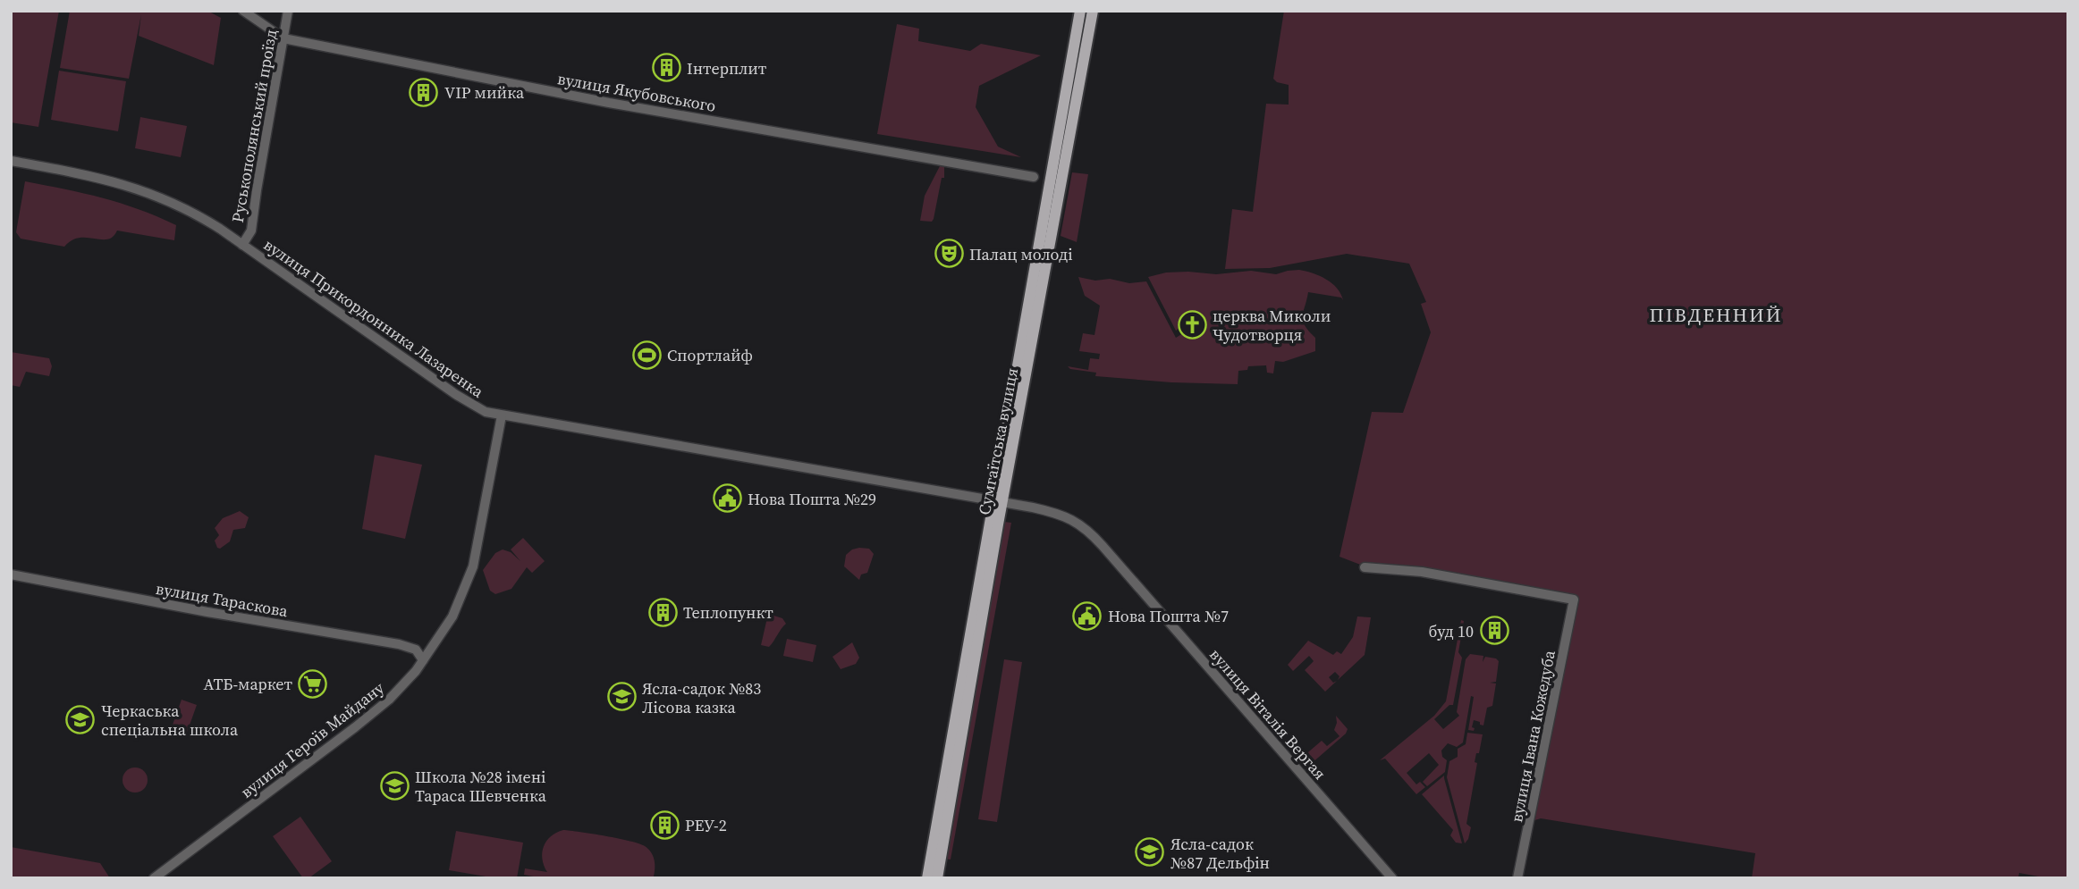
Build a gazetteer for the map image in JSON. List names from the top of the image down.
{
  "streets": {
    "main road": ["Сумгаїтська вулиця"],
    "street": [
      "вулиця Якубовського",
      "Руськополянський проїзд",
      "вулиця Прикордонника Лазаренка",
      "вулиця Тараскова",
      "вулиця Віталія Вергая",
      "вулиця Івана Кожедуба",
      "вулиця Героїв Майдану"
    ]
  },
  "crossings": [
    ["вулиця Якубовського", "Руськополянський проїзд"],
    ["Руськополянський проїзд", "вулиця Прикордонника Лазаренка"],
    ["вулиця Прикордонника Лазаренка", "Сумгаїтська вулиця"],
    ["вулиця Прикордонника Лазаренка", "вулиця Віталія Вергая"],
    ["вулиця Прикордонника Лазаренка", "вулиця Героїв Майдану"],
    ["Сумгаїтська вулиця", "вулиця Віталія Вергая"],
    ["вулиця Тараскова", "вулиця Героїв Майдану"]
  ],
  "districts": ["ПІВДЕННИЙ"],
  "places": {
    "building": [
      "Інтерплит",
      "VIP мийка",
      "Теплопункт",
      "буд 10",
      "РЕУ-2"
    ],
    "theatre": ["Палац молоді"],
    "church": ["церква Миколи Чудотворця"],
    "sports": ["Спортлайф"],
    "public building": ["Нова Пошта №29", "Нова Пошта №7"],
    "supermarket": ["АТБ-маркет"],
    "school or university": [
      "Ясла-садок №83 Лісова казка",
      "Черкаська спеціальна школа",
      "Школа №28 імені Тараса Шевченка",
      "Ясла-садок №87 Дельфін"
    ]
  }
}
